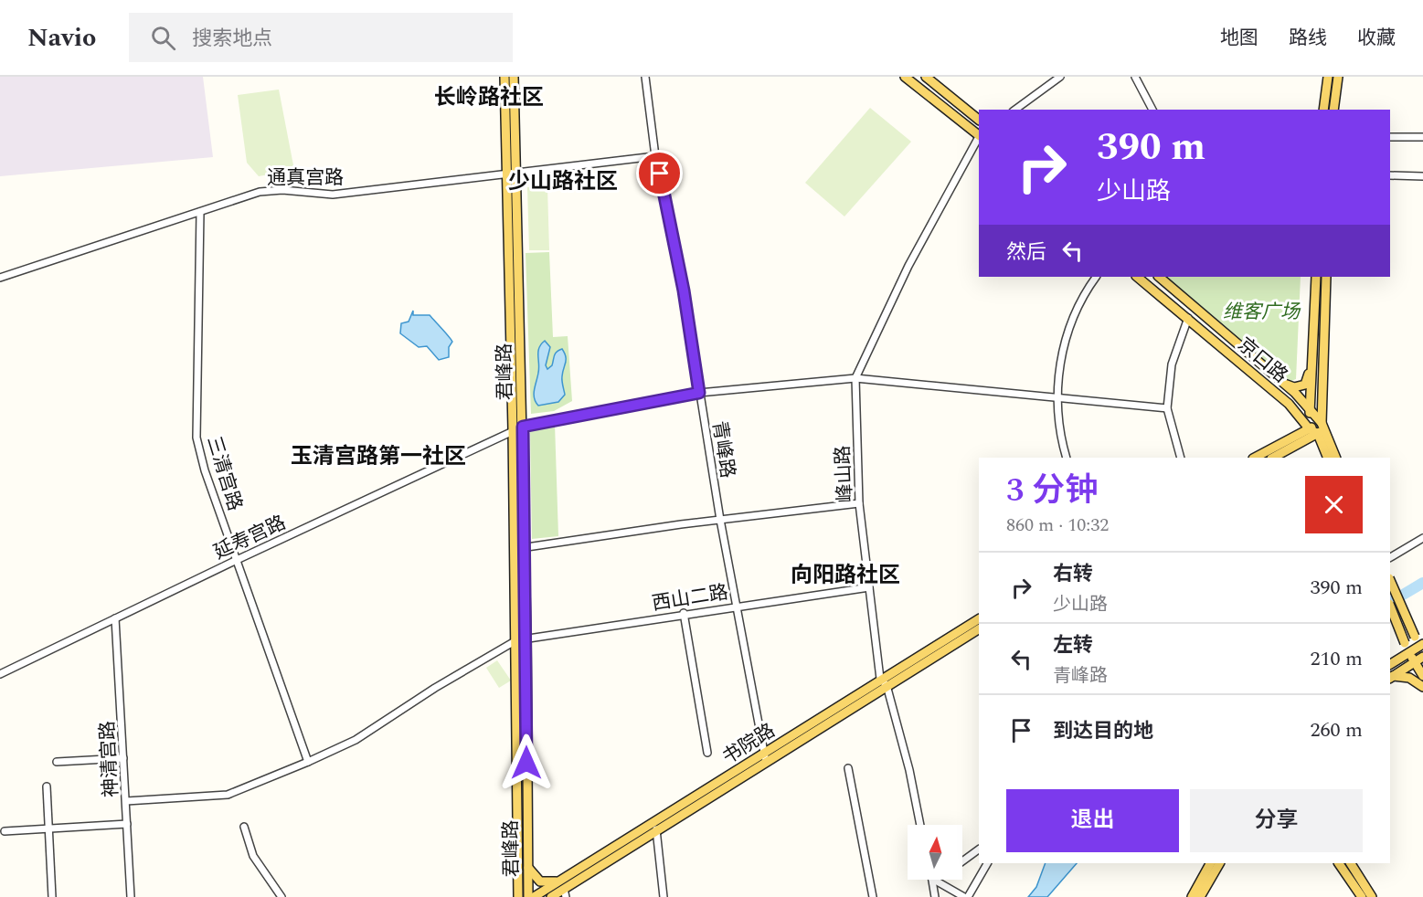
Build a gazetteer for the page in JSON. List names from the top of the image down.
{
  "streets": {
    "main road": ["京口路", "君峰路", "书院路"],
    "street": [
      "通真宫路",
      "青峰路",
      "三清宫路",
      "峰山路",
      "延寿宫路",
      "西山二路",
      "神清宫路"
    ]
  },
  "crossings": [
    ["通真宫路", "君峰路"],
    ["通真宫路", "青峰路"],
    ["通真宫路", "三清宫路"],
    ["君峰路", "延寿宫路"],
    ["君峰路", "西山二路"],
    ["青峰路", "延寿宫路"],
    ["青峰路", "西山二路"],
    ["青峰路", "书院路"],
    ["三清宫路", "延寿宫路"],
    ["峰山路", "延寿宫路"],
    ["峰山路", "西山二路"],
    ["峰山路", "书院路"],
    ["延寿宫路", "神清宫路"]
  ],
  "districts": [
    "长岭路社区",
    "少山路社区",
    "玉清宫路第一社区",
    "向阳路社区"
  ],
  "parks": ["维客广场"],
  "north": "top",
  "page": {
    "header": "Navio",
    "search": "搜索地点",
    "nav": ["地图", "路线", "收藏"],
    "turn": ["390 m", "少山路"],
    "then": "然后",
    "heading": ["3 分钟", "860 m · 10:32"],
    "list": [
      {
        "name": "右转",
        "note": "少山路",
        "value": "390 m"
      },
      {
        "name": "左转",
        "note": "青峰路",
        "value": "210 m"
      },
      {
        "name": "到达目的地",
        "value": "260 m"
      }
    ],
    "buttons": ["退出", "分享"]
  }
}
